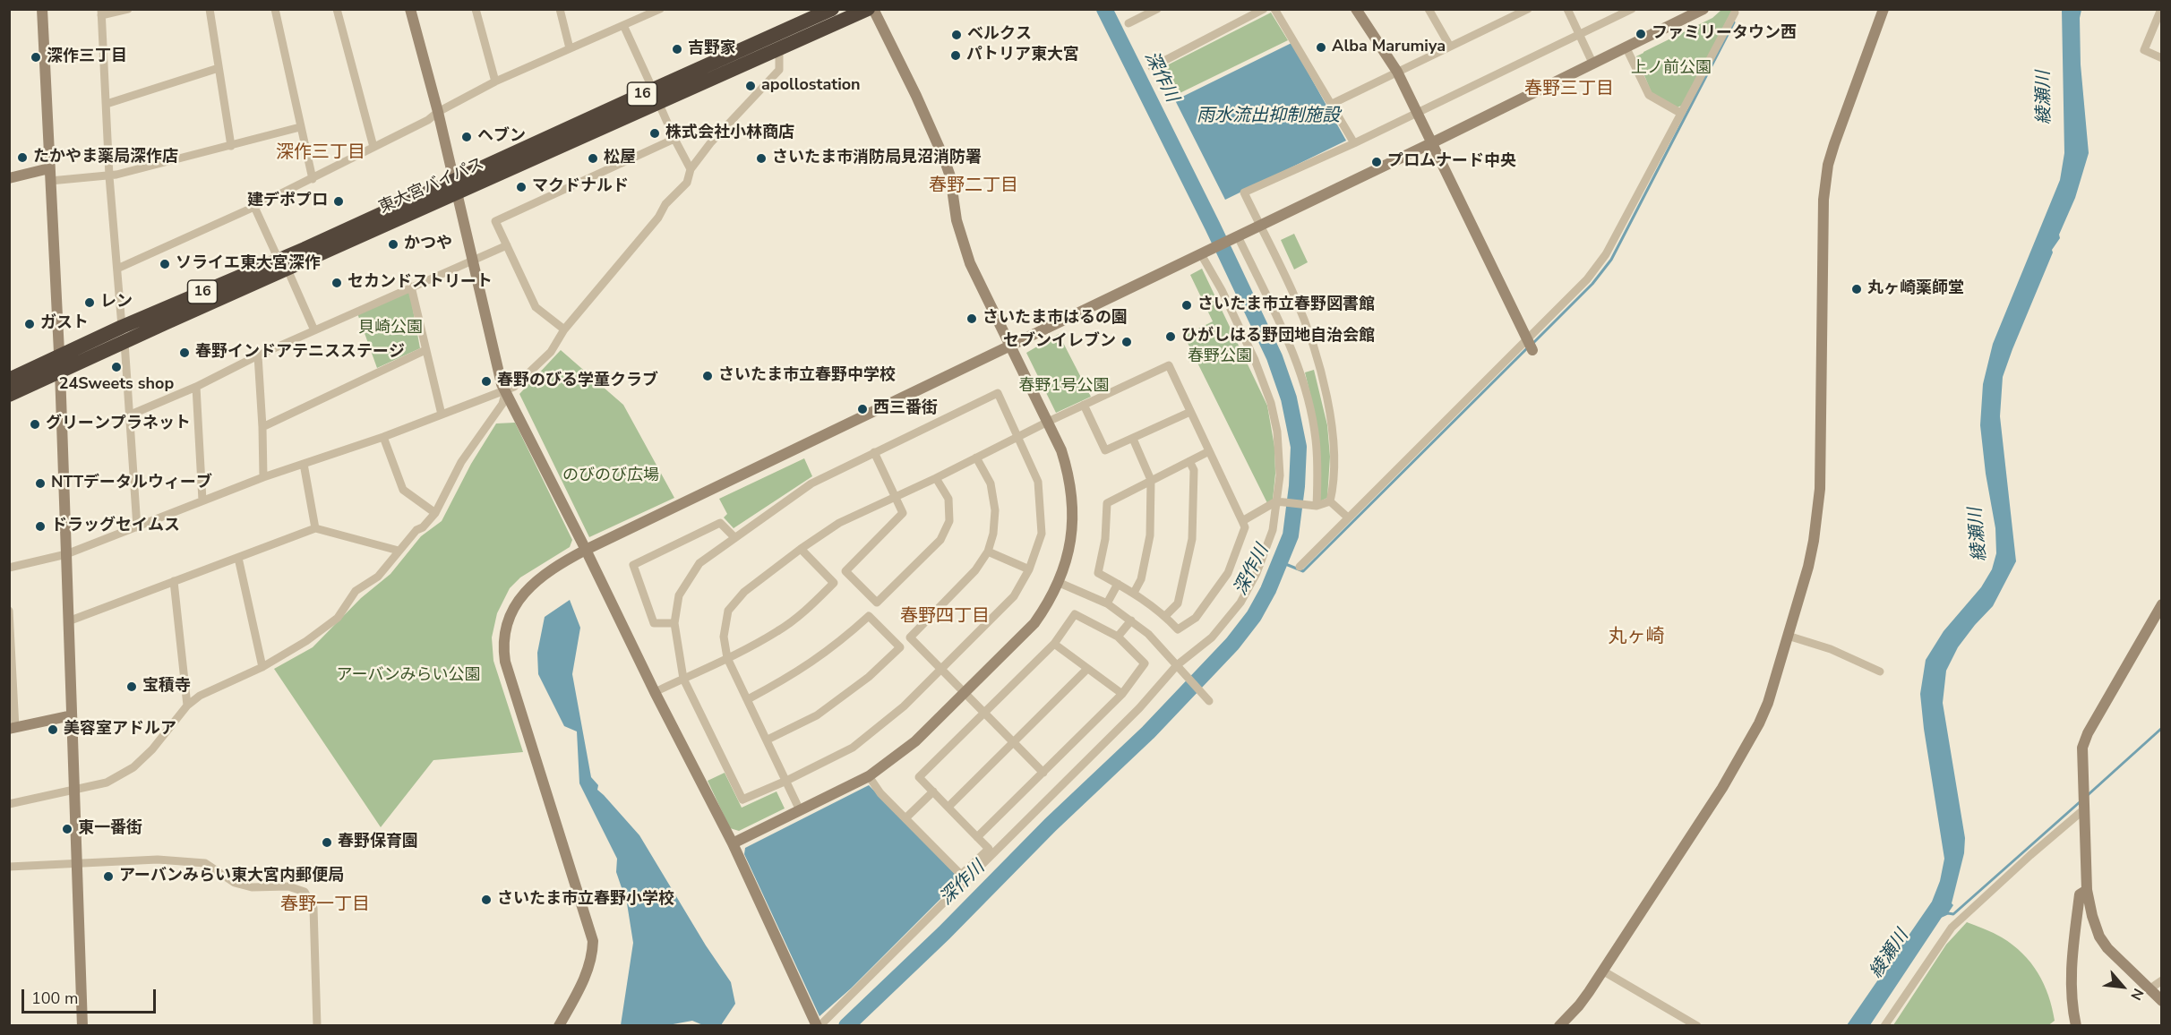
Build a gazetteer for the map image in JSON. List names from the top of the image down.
{
  "streets": {
    "highway": ["16", "東大宮バイパス"]
  },
  "districts": [
    "春野三丁目",
    "深作三丁目",
    "春野二丁目",
    "春野四丁目",
    "丸ヶ崎",
    "春野一丁目"
  ],
  "water": ["深作川", "綾瀬川", "雨水流出抑制施設"],
  "parks": [
    "上ノ前公園",
    "貝崎公園",
    "春野公園",
    "春野1号公園",
    "のびのび広場",
    "アーバンみらい公園"
  ],
  "places": [
    "ファミリータウン西",
    "ベルクス",
    "Alba Marumiya",
    "吉野家",
    "パトリア東大宮",
    "深作三丁目",
    "apollostation",
    "株式会社小林商店",
    "ヘブン",
    "たかやま薬局深作店",
    "松屋",
    "さいたま市消防局見沼消防署",
    "プロムナード中央",
    "マクドナルド",
    "建デポプロ",
    "かつや",
    "ソライエ東大宮深作",
    "セカンドストリート",
    "丸ヶ崎薬師堂",
    "レン",
    "さいたま市立春野図書館",
    "さいたま市はるの園",
    "ガスト",
    "ひがしはる野団地自治会館",
    "セブンイレブン",
    "春野インドアテニスステージ",
    "24Sweets shop",
    "さいたま市立春野中学校",
    "春野のびる学童クラブ",
    "西三番街",
    "グリーンプラネット",
    "NTTデータルウィーブ",
    "ドラッグセイムス",
    "宝積寺",
    "美容室アドルア",
    "東一番街",
    "春野保育園",
    "アーバンみらい東大宮内郵便局",
    "さいたま市立春野小学校"
  ],
  "scale_bar": "100 m",
  "north": "bottom right"
}
